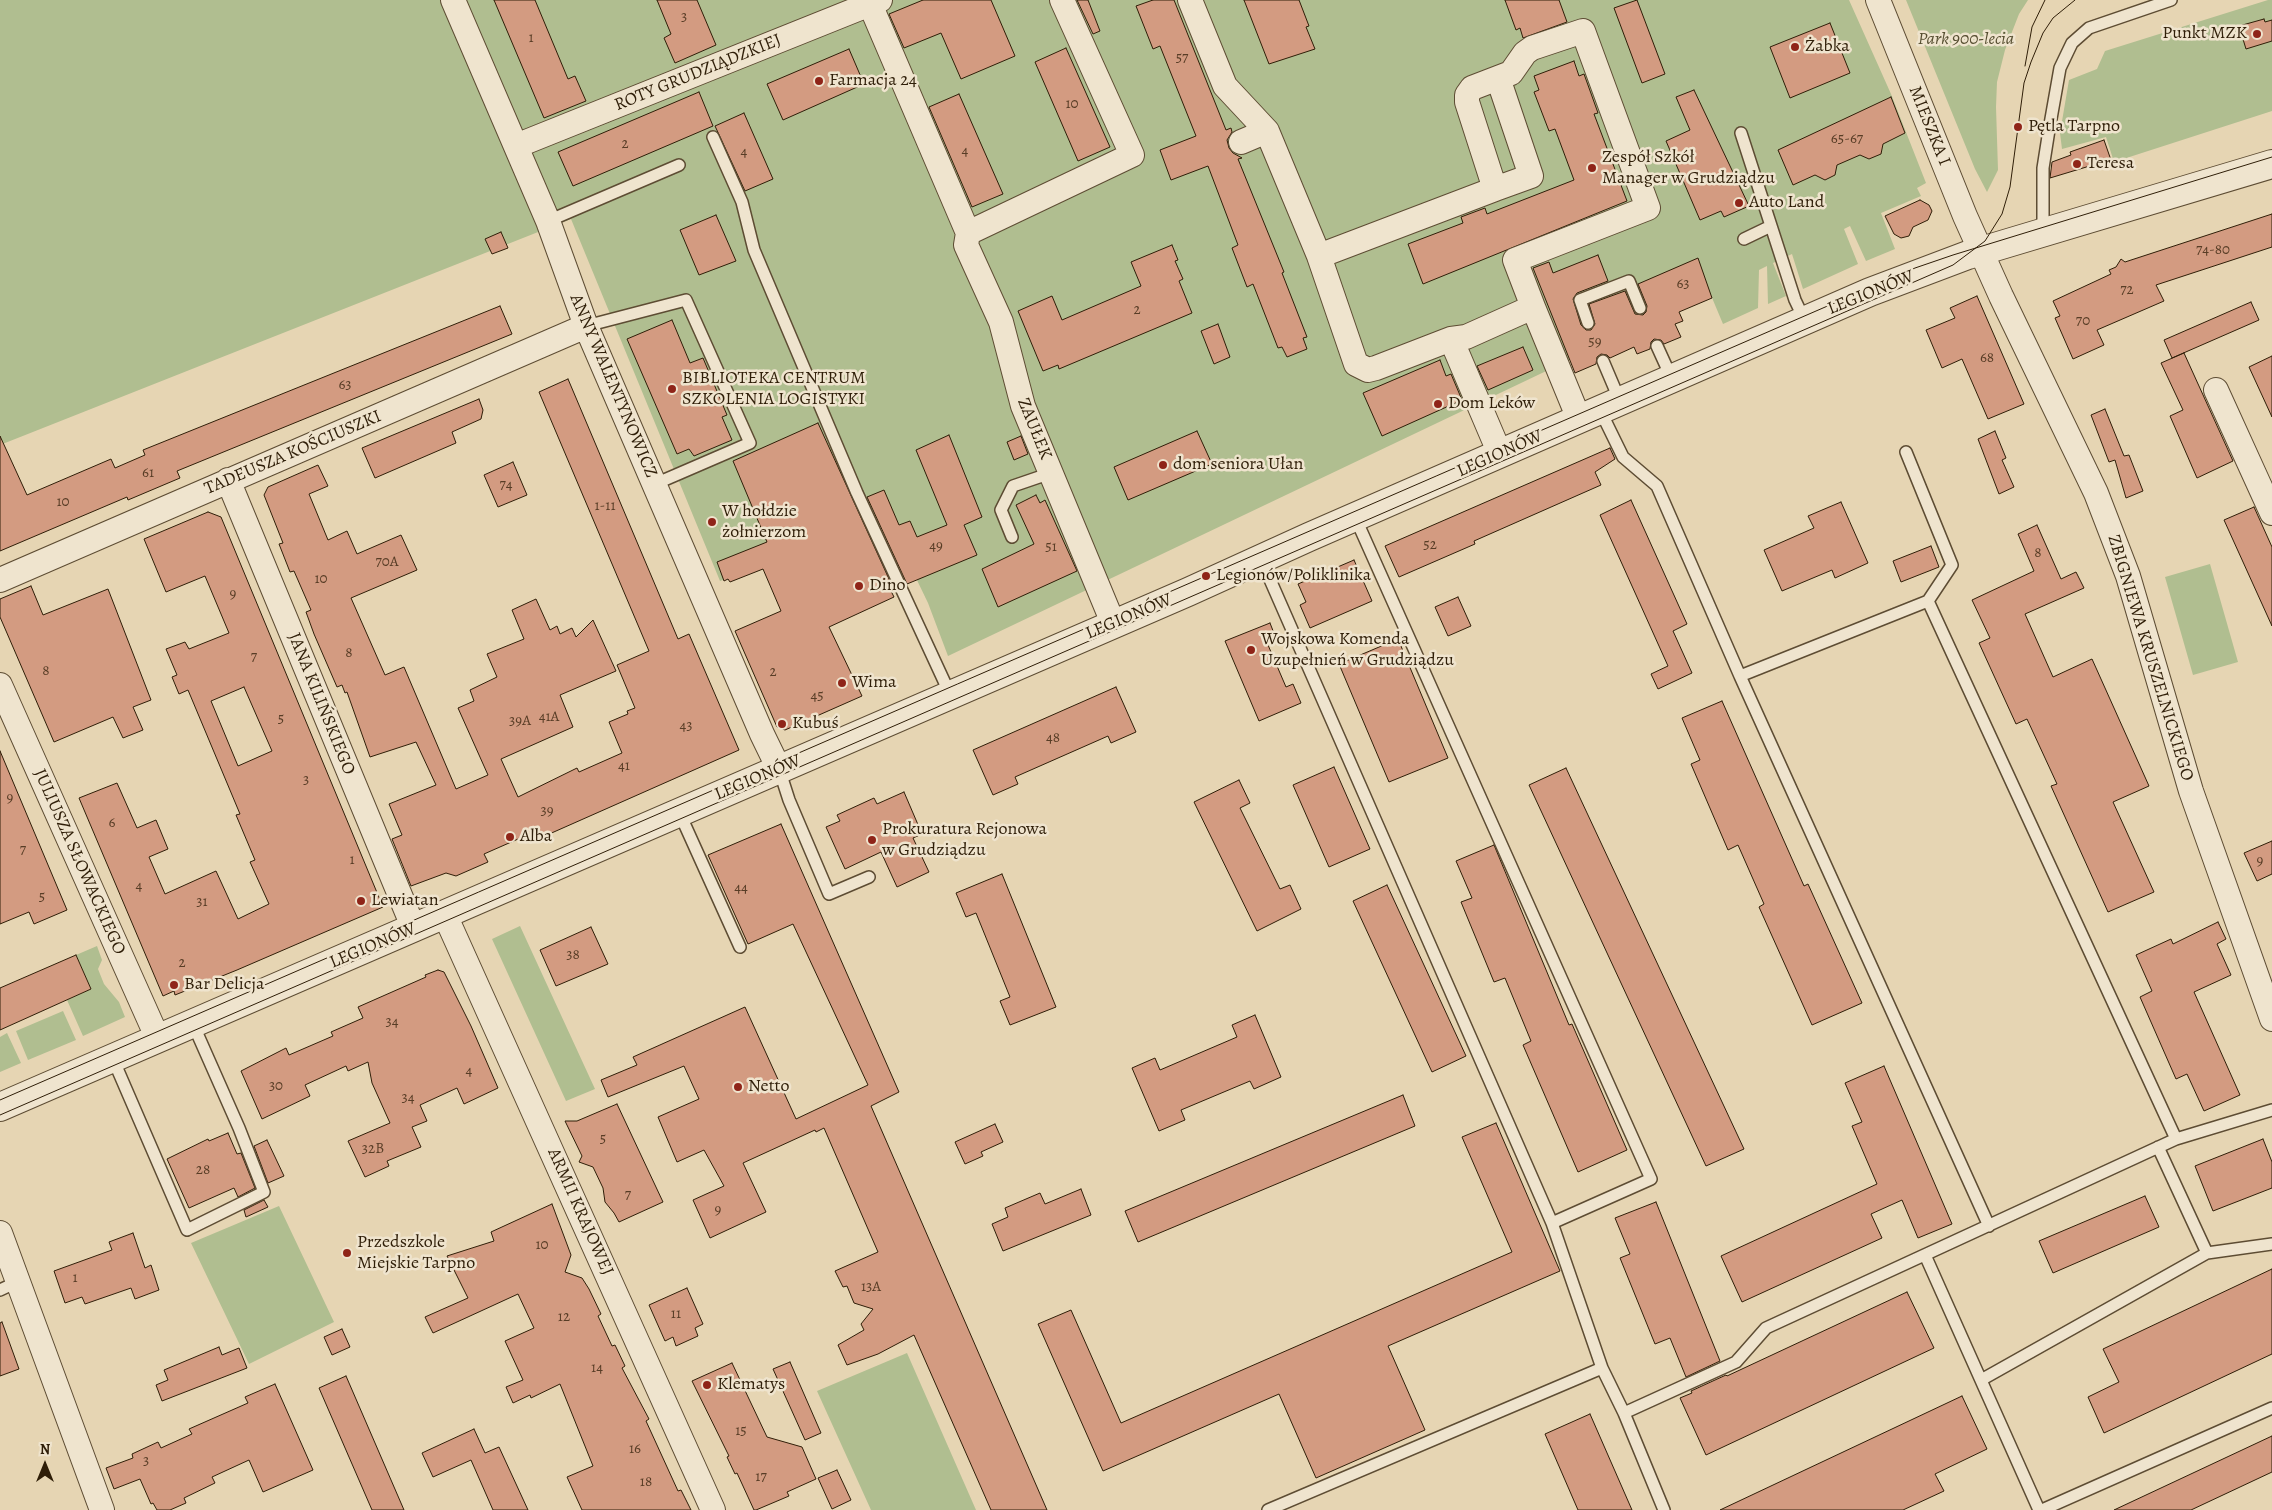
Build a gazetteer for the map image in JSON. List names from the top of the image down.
{
  "streets": {
    "street": [
      "ROTY GRUDZIĄDZKIEJ",
      "MIESZKA I",
      "LEGIONÓW",
      "ANNY WALENTYNOWICZ",
      "ZAUŁEK",
      "TADEUSZA KOŚCIUSZKI",
      "ZBIGNIEWA KRUSZELNICKIEGO",
      "JANA KILIŃSKIEGO",
      "JULIUSZA SŁOWACKIEGO",
      "ARMII KRAJOWEJ"
    ]
  },
  "crossings": [
    ["ROTY GRUDZIĄDZKIEJ", "ANNY WALENTYNOWICZ"],
    ["ROTY GRUDZIĄDZKIEJ", "ZAUŁEK"],
    ["MIESZKA I", "LEGIONÓW"],
    ["MIESZKA I", "ZBIGNIEWA KRUSZELNICKIEGO"],
    ["LEGIONÓW", "ANNY WALENTYNOWICZ"],
    ["LEGIONÓW", "ZAUŁEK"],
    ["LEGIONÓW", "ZBIGNIEWA KRUSZELNICKIEGO"],
    ["LEGIONÓW", "JANA KILIŃSKIEGO"],
    ["LEGIONÓW", "JULIUSZA SŁOWACKIEGO"],
    ["LEGIONÓW", "ARMII KRAJOWEJ"],
    ["ANNY WALENTYNOWICZ", "TADEUSZA KOŚCIUSZKI"],
    ["TADEUSZA KOŚCIUSZKI", "JANA KILIŃSKIEGO"]
  ],
  "parks": ["Park 900-lecia"],
  "places": [
    "Punkt MZK",
    "Żabka",
    "Farmacja 24",
    "Pętla Tarpno",
    "Teresa",
    "Zespół Szkół Manager w Grudziądzu",
    "Auto Land",
    "BIBLIOTEKA CENTRUM SZKOLENIA LOGISTYKI",
    "Dom Leków",
    "dom seniora Ułan",
    "W hołdzie żołnierzom",
    "Legionów/Poliklinika",
    "Dino",
    "Wojskowa Komenda Uzupełnień w Grudziądzu",
    "Wima",
    "Kubuś",
    "Alba",
    "Prokuratura Rejonowa w Grudziądzu",
    "Lewiatan",
    "Bar Delicja",
    "Netto",
    "Przedszkole Miejskie Tarpno",
    "Klematys"
  ],
  "house_numbers": [
    "3",
    "1",
    "57",
    "10",
    "65-67",
    "2",
    "4",
    "4",
    "74-80",
    "63",
    "72",
    "2",
    "70",
    "59",
    "68",
    "63",
    "61",
    "74",
    "10",
    "1-11",
    "52",
    "49",
    "51",
    "8",
    "70A",
    "10",
    "9",
    "8",
    "7",
    "8",
    "2",
    "45",
    "41A",
    "5",
    "39A",
    "43",
    "48",
    "41",
    "3",
    "9",
    "39",
    "6",
    "7",
    "1",
    "9",
    "4",
    "44",
    "5",
    "31",
    "38",
    "2",
    "34",
    "4",
    "30",
    "34",
    "5",
    "32B",
    "28",
    "7",
    "9",
    "10",
    "1",
    "13A",
    "11",
    "12",
    "14",
    "15",
    "16",
    "3",
    "17",
    "18"
  ],
  "north": "top"
}
